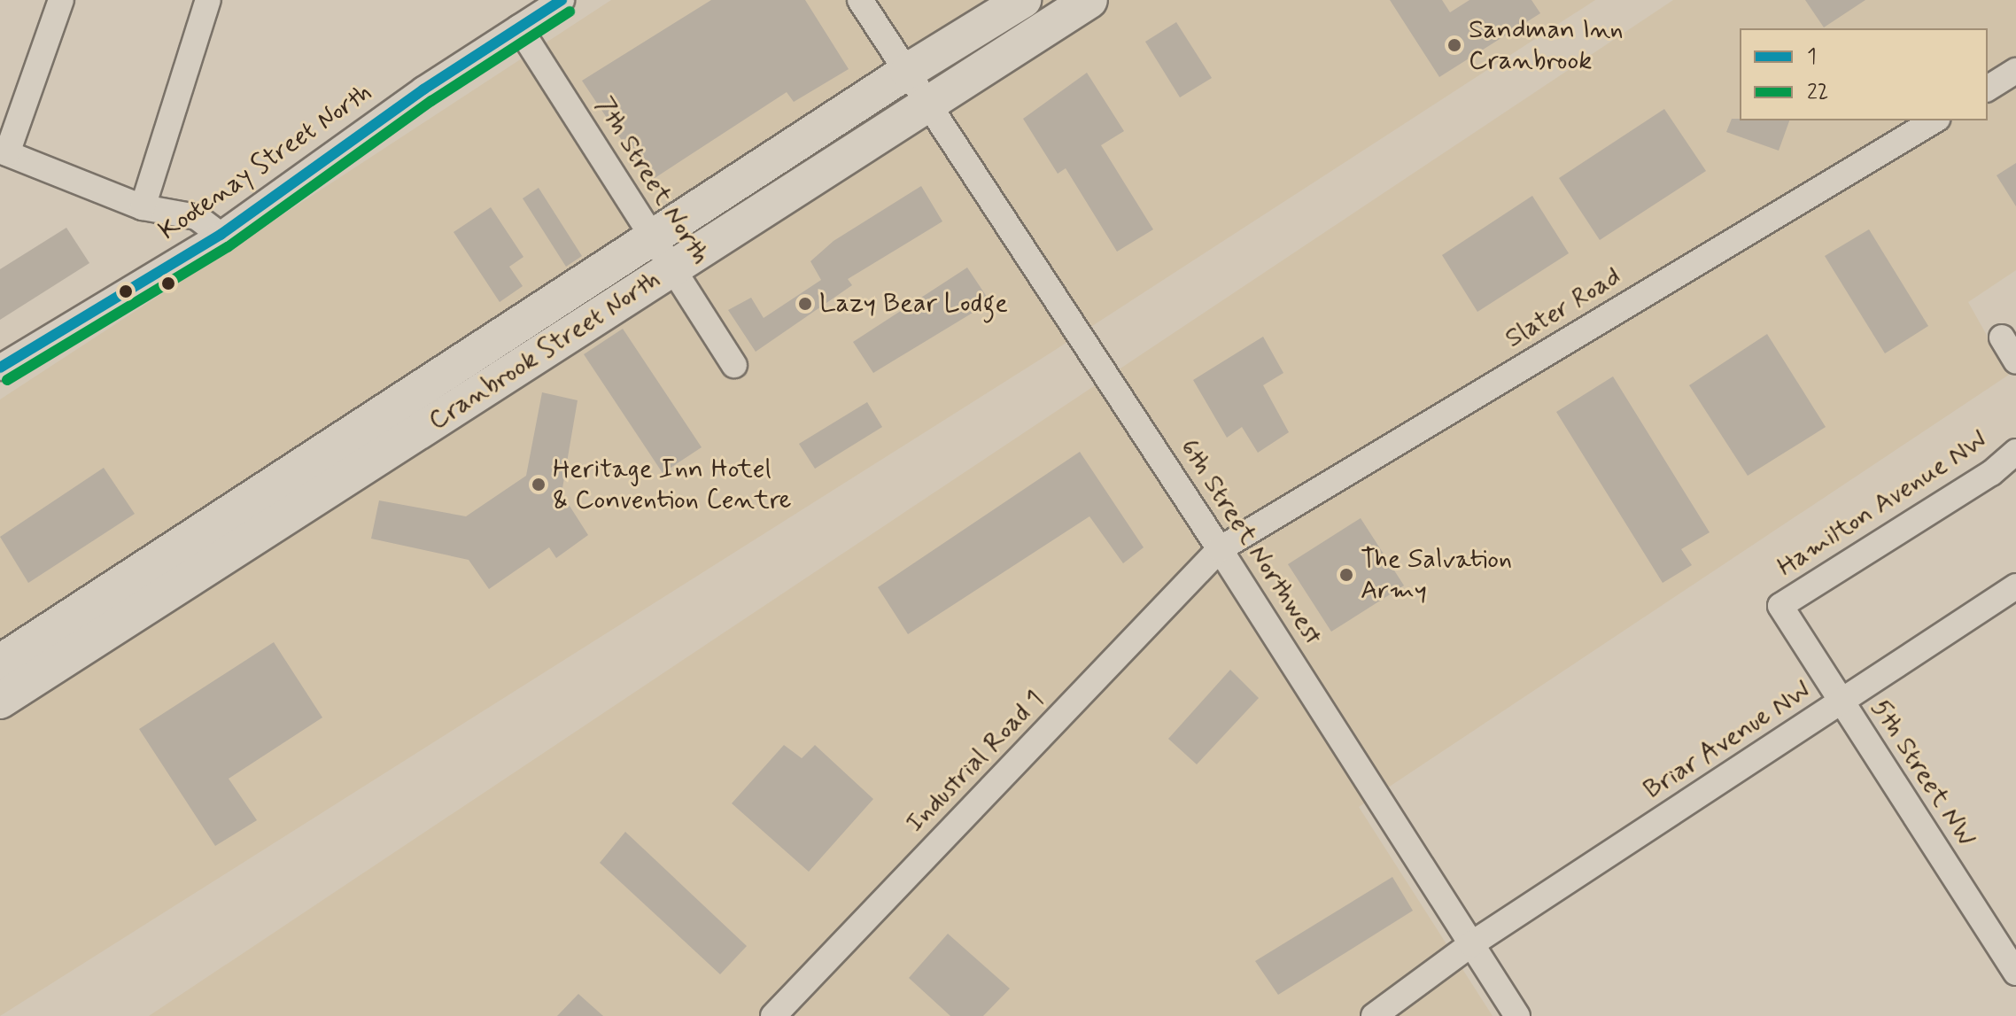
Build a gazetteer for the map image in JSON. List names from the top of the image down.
{
  "streets": {
    "highway": ["Cranbrook Street North"],
    "street": [
      "Kootenay Street North",
      "7th Street North",
      "Slater Road",
      "Hamilton Avenue NW",
      "6th Street Northwest",
      "Briar Avenue NW",
      "Industrial Road 1",
      "5th Street NW"
    ]
  },
  "crossings": [
    ["Kootenay Street North", "7th Street North"],
    ["7th Street North", "Cranbrook Street North"],
    ["Slater Road", "6th Street Northwest"],
    ["Slater Road", "Industrial Road 1"],
    ["Cranbrook Street North", "6th Street Northwest"],
    ["Hamilton Avenue NW", "5th Street NW"],
    ["6th Street Northwest", "Briar Avenue NW"],
    ["6th Street Northwest", "Industrial Road 1"],
    ["Briar Avenue NW", "5th Street NW"]
  ],
  "places": [
    "Sandman Inn Cranbrook",
    "Lazy Bear Lodge",
    "Heritage Inn Hotel & Convention Centre",
    "The Salvation Army"
  ],
  "lines": ["transit line 1", "transit line 22"],
  "legend": ["1", "22"]
}
